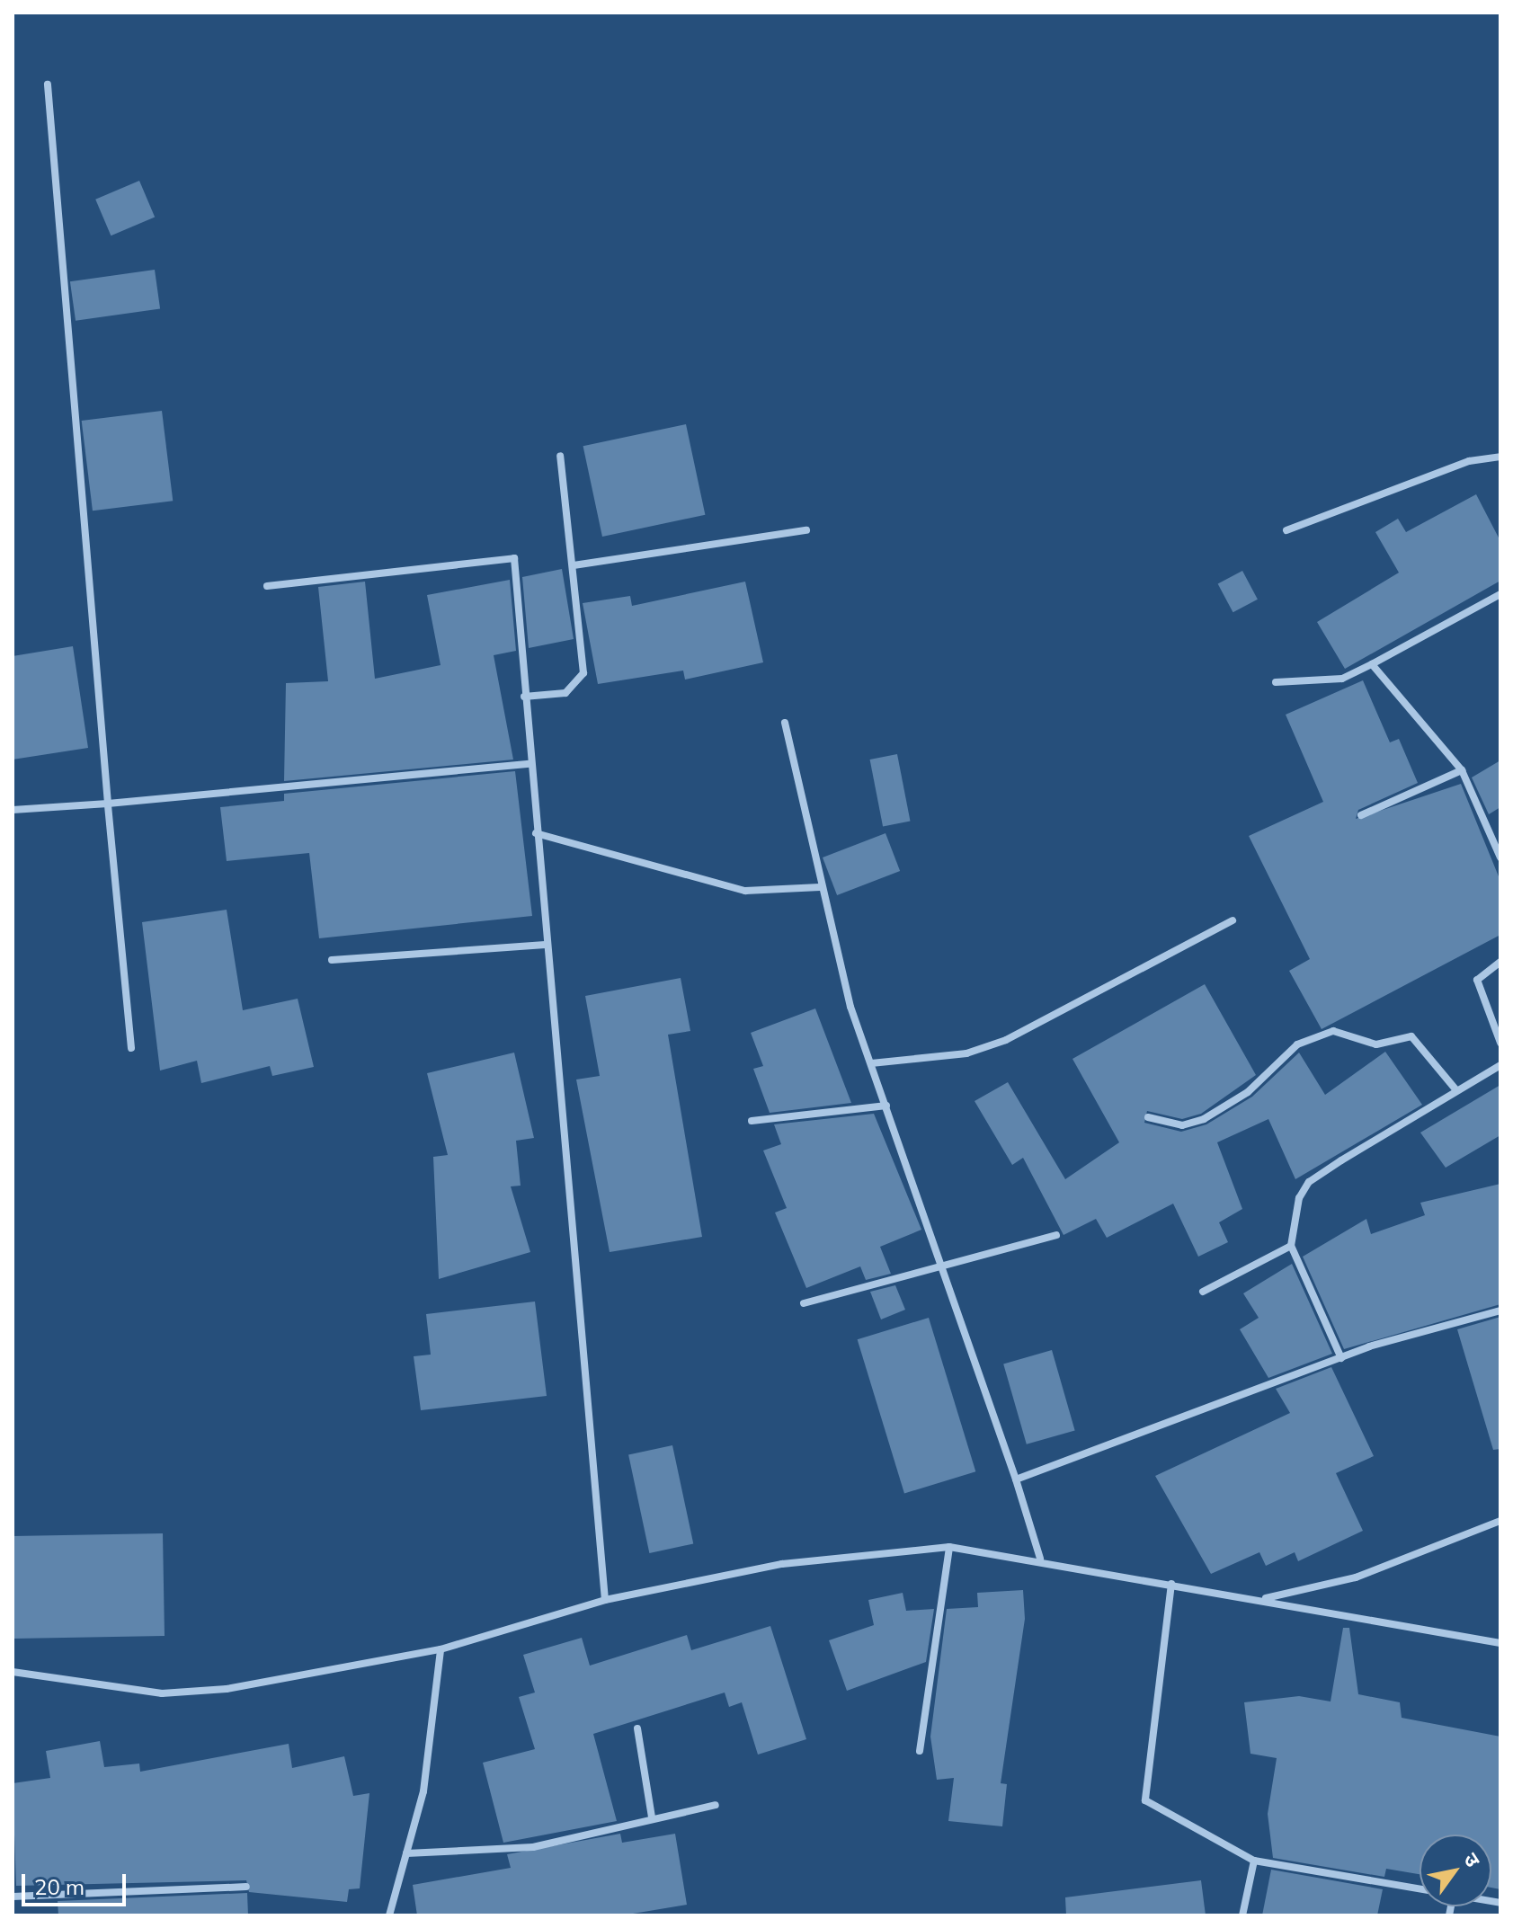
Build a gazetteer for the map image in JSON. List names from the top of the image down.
{
  "scale_bar": "20 m",
  "north": "top right"
}
